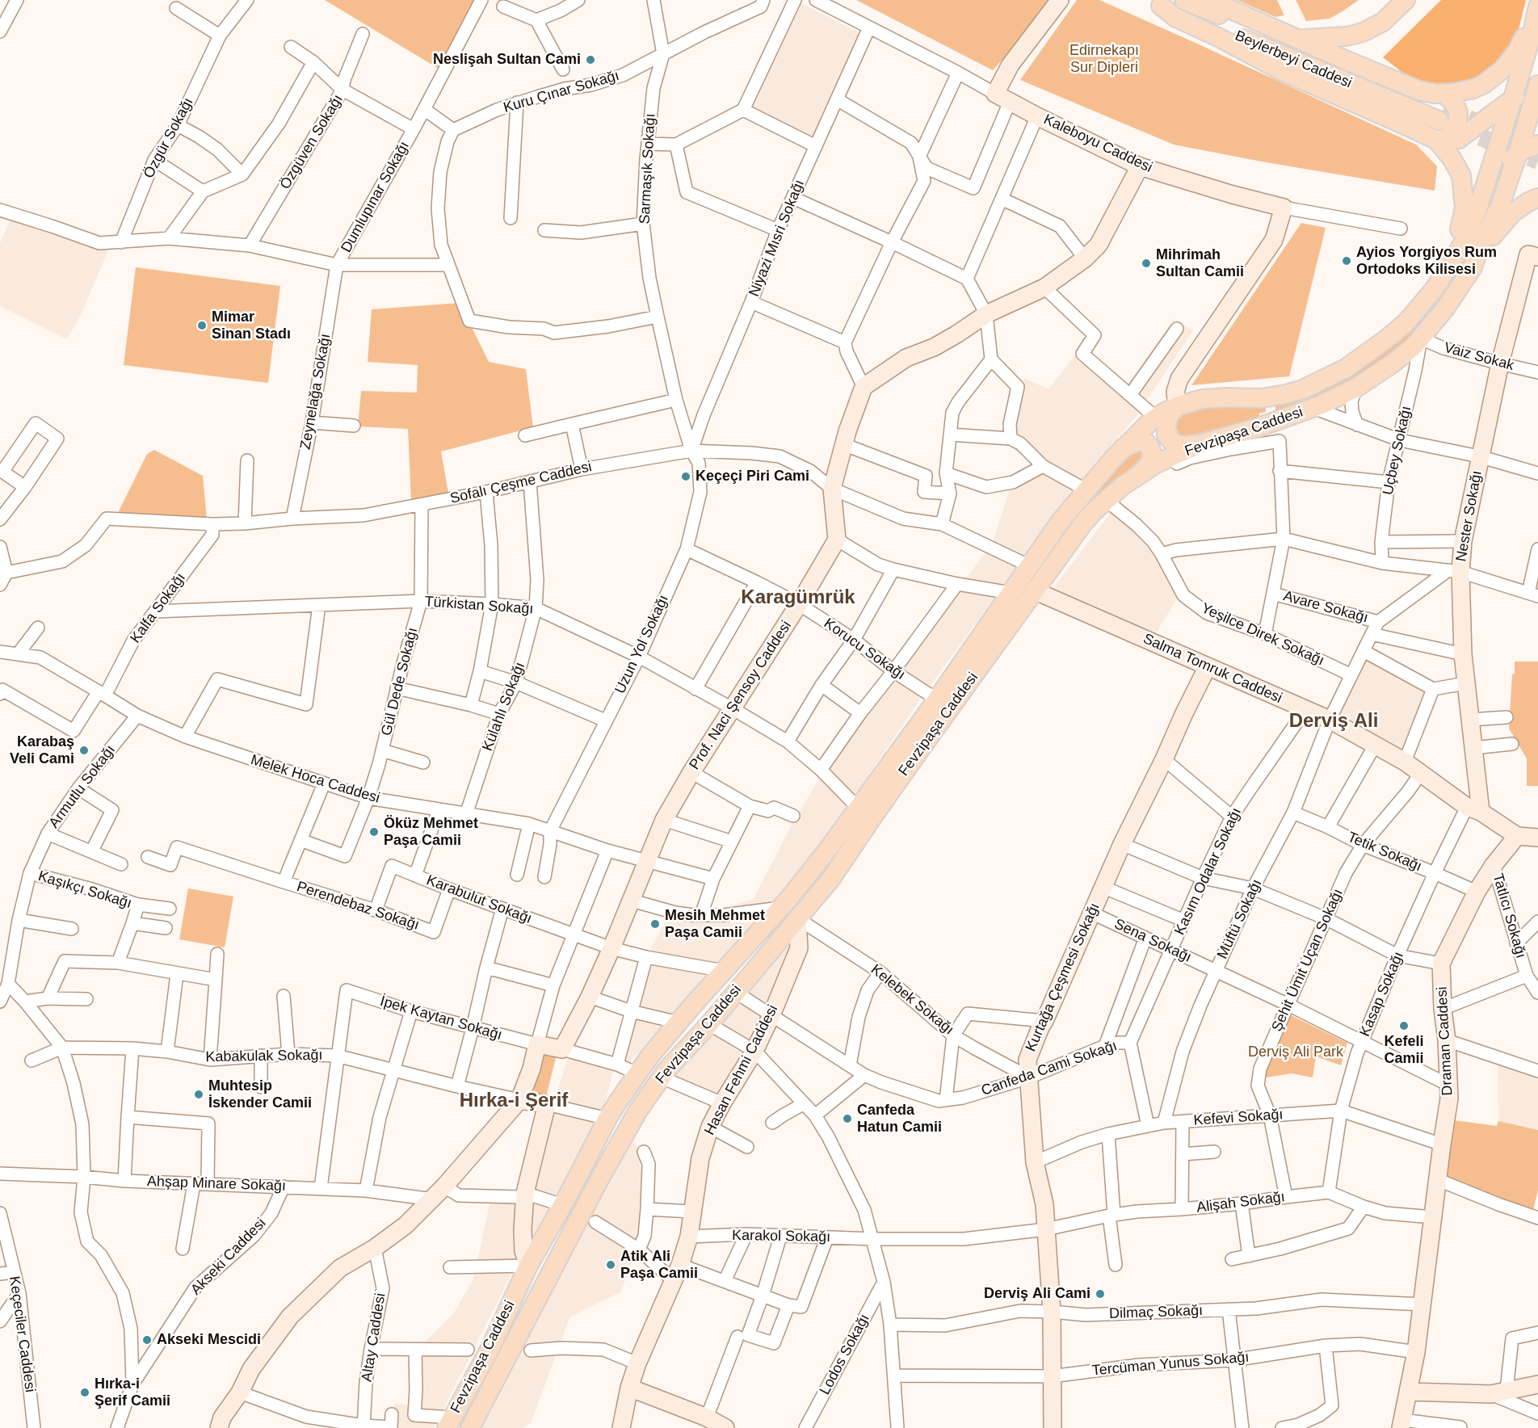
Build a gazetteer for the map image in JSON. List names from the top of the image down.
{
  "streets": {
    "main road": ["Beylerbeyi Caddesi", "Fevzipaşa Caddesi"],
    "street": [
      "Kuru Çınar Sokağı",
      "Özgür Sokağı",
      "Özgüven Sokağı",
      "Kaleboyu Caddesi",
      "Sarmaşık Sokağı",
      "Dumlupınar Sokağı",
      "Niyazi Mısri Sokağı",
      "Vaiz Sokak",
      "Zeynelağa Sokağı",
      "Uçbey Sokağı",
      "Sofalı Çeşme Caddesi",
      "Nester Sokağı",
      "Türkistan Sokağı",
      "Avare Sokağı",
      "Kalfa Sokağı",
      "Yeşilce Direk Sokağı",
      "Uzun Yol Sokağı",
      "Korucu Sokağı",
      "Salma Tomruk Caddesi",
      "Gül Dede Sokağı",
      "Prof. Naci Şensoy Caddesi",
      "Külahlı Sokağı",
      "Melek Hoca Caddesi",
      "Armutlu Sokağı",
      "Tetik Sokağı",
      "Kasım Odalar Sokağı",
      "Kaşıkçı Sokağı",
      "Karabulut Sokağı",
      "Perendebaz Sokağı",
      "Tatlıcı Sokağı",
      "Müftü Sokağı",
      "Sena Sokağı",
      "Şehit Ümit Uçan Sokağı",
      "Kurtağa Çeşmesi Sokağı",
      "Kasap Sokağı",
      "Kelebek Sokağı",
      "İpek Kaytan Sokağı",
      "Draman Caddesi",
      "Kabakulak Sokağı",
      "Canfeda Cami Sokağı",
      "Hasan Fehmi Caddesi",
      "Kefevi Sokağı",
      "Ahşap Minare Sokağı",
      "Alişah Sokağı",
      "Karakol Sokağı",
      "Akseki Caddesi",
      "Dilmaç Sokağı",
      "Keçeciler Caddesi",
      "Altay Caddesi",
      "Lodos Sokağı",
      "Tercüman Yunus Sokağı"
    ]
  },
  "crossings": [
    ["Kuru Çınar Sokağı", "Sarmaşık Sokağı"],
    ["Kaleboyu Caddesi", "Niyazi Mısri Sokağı"],
    ["Sarmaşık Sokağı", "Niyazi Mısri Sokağı"],
    ["Sarmaşık Sokağı", "Sofalı Çeşme Caddesi"],
    ["Sarmaşık Sokağı", "Uzun Yol Sokağı"],
    ["Dumlupınar Sokağı", "Zeynelağa Sokağı"],
    ["Niyazi Mısri Sokağı", "Sofalı Çeşme Caddesi"],
    ["Niyazi Mısri Sokağı", "Uzun Yol Sokağı"],
    ["Vaiz Sokak", "Fevzipaşa Caddesi"],
    ["Vaiz Sokak", "Uçbey Sokağı"],
    ["Vaiz Sokak", "Nester Sokağı"],
    ["Zeynelağa Sokağı", "Sofalı Çeşme Caddesi"],
    ["Fevzipaşa Caddesi", "Uçbey Sokağı"],
    ["Fevzipaşa Caddesi", "Sofalı Çeşme Caddesi"],
    ["Fevzipaşa Caddesi", "Türkistan Sokağı"],
    ["Fevzipaşa Caddesi", "Yeşilce Direk Sokağı"],
    ["Fevzipaşa Caddesi", "Korucu Sokağı"],
    ["Fevzipaşa Caddesi", "Salma Tomruk Caddesi"],
    ["Fevzipaşa Caddesi", "Karabulut Sokağı"],
    ["Fevzipaşa Caddesi", "Kelebek Sokağı"],
    ["Fevzipaşa Caddesi", "Canfeda Cami Sokağı"],
    ["Fevzipaşa Caddesi", "Hasan Fehmi Caddesi"],
    ["Sofalı Çeşme Caddesi", "Kalfa Sokağı"],
    ["Sofalı Çeşme Caddesi", "Uzun Yol Sokağı"],
    ["Sofalı Çeşme Caddesi", "Gül Dede Sokağı"],
    ["Sofalı Çeşme Caddesi", "Külahlı Sokağı"],
    ["Nester Sokağı", "Salma Tomruk Caddesi"],
    ["Nester Sokağı", "Kasap Sokağı"],
    ["Türkistan Sokağı", "Kalfa Sokağı"],
    ["Türkistan Sokağı", "Uzun Yol Sokağı"],
    ["Türkistan Sokağı", "Gül Dede Sokağı"],
    ["Türkistan Sokağı", "Prof. Naci Şensoy Caddesi"],
    ["Türkistan Sokağı", "Külahlı Sokağı"],
    ["Avare Sokağı", "Müftü Sokağı"],
    ["Kalfa Sokağı", "Melek Hoca Caddesi"],
    ["Yeşilce Direk Sokağı", "Müftü Sokağı"],
    ["Uzun Yol Sokağı", "Korucu Sokağı"],
    ["Uzun Yol Sokağı", "Melek Hoca Caddesi"],
    ["Korucu Sokağı", "Prof. Naci Şensoy Caddesi"],
    ["Salma Tomruk Caddesi", "Kasım Odalar Sokağı"],
    ["Salma Tomruk Caddesi", "Müftü Sokağı"],
    ["Salma Tomruk Caddesi", "Şehit Ümit Uçan Sokağı"],
    ["Salma Tomruk Caddesi", "Kurtağa Çeşmesi Sokağı"],
    ["Salma Tomruk Caddesi", "Kasap Sokağı"],
    ["Salma Tomruk Caddesi", "Draman Caddesi"],
    ["Gül Dede Sokağı", "Melek Hoca Caddesi"],
    ["Gül Dede Sokağı", "Perendebaz Sokağı"],
    ["Prof. Naci Şensoy Caddesi", "Melek Hoca Caddesi"],
    ["Prof. Naci Şensoy Caddesi", "Karabulut Sokağı"],
    ["Külahlı Sokağı", "Melek Hoca Caddesi"],
    ["Melek Hoca Caddesi", "Armutlu Sokağı"],
    ["Melek Hoca Caddesi", "Perendebaz Sokağı"],
    ["Armutlu Sokağı", "Kaşıkçı Sokağı"],
    ["Tetik Sokağı", "Müftü Sokağı"],
    ["Tetik Sokağı", "Şehit Ümit Uçan Sokağı"],
    ["Tetik Sokağı", "Kasap Sokağı"],
    ["Tetik Sokağı", "Draman Caddesi"],
    ["Kasım Odalar Sokağı", "Sena Sokağı"],
    ["Kasım Odalar Sokağı", "Canfeda Cami Sokağı"],
    ["Karabulut Sokağı", "Perendebaz Sokağı"],
    ["Tatlıcı Sokağı", "Draman Caddesi"],
    ["Müftü Sokağı", "Sena Sokağı"],
    ["Müftü Sokağı", "Kefevi Sokağı"],
    ["Sena Sokağı", "Şehit Ümit Uçan Sokağı"],
    ["Sena Sokağı", "Kurtağa Çeşmesi Sokağı"],
    ["Sena Sokağı", "Kasap Sokağı"],
    ["Sena Sokağı", "Draman Caddesi"],
    ["Şehit Ümit Uçan Sokağı", "Kefevi Sokağı"],
    ["Şehit Ümit Uçan Sokağı", "Alişah Sokağı"],
    ["Kurtağa Çeşmesi Sokağı", "Kelebek Sokağı"],
    ["Kurtağa Çeşmesi Sokağı", "Canfeda Cami Sokağı"],
    ["Kurtağa Çeşmesi Sokağı", "Kefevi Sokağı"],
    ["Kurtağa Çeşmesi Sokağı", "Alişah Sokağı"],
    ["Kurtağa Çeşmesi Sokağı", "Karakol Sokağı"],
    ["Kurtağa Çeşmesi Sokağı", "Dilmaç Sokağı"],
    ["Kurtağa Çeşmesi Sokağı", "Tercüman Yunus Sokağı"],
    ["Kasap Sokağı", "Kefevi Sokağı"],
    ["Kasap Sokağı", "Alişah Sokağı"],
    ["Kelebek Sokağı", "Canfeda Cami Sokağı"],
    ["Kelebek Sokağı", "Hasan Fehmi Caddesi"],
    ["İpek Kaytan Sokağı", "Kabakulak Sokağı"],
    ["Draman Caddesi", "Kefevi Sokağı"],
    ["Draman Caddesi", "Alişah Sokağı"],
    ["Draman Caddesi", "Dilmaç Sokağı"],
    ["Draman Caddesi", "Tercüman Yunus Sokağı"],
    ["Canfeda Cami Sokağı", "Hasan Fehmi Caddesi"],
    ["Hasan Fehmi Caddesi", "Karakol Sokağı"],
    ["Ahşap Minare Sokağı", "Akseki Caddesi"],
    ["Alişah Sokağı", "Karakol Sokağı"]
  ],
  "districts": ["Karagümrük", "Derviş Ali", "Hırka-i Şerif"],
  "parks": ["Edirnekapı Sur Dipleri", "Derviş Ali Park"],
  "places": [
    "Neslişah Sultan Cami",
    "Ayios Yorgiyos Rum Ortodoks Kilisesi",
    "Mihrimah Sultan Camii",
    "Mimar Sinan Stadı",
    "Keçeçi Piri Cami",
    "Karabaş Veli Cami",
    "Öküz Mehmet Paşa Camii",
    "Mesih Mehmet Paşa Camii",
    "Kefeli Camii",
    "Muhtesip İskender Camii",
    "Canfeda Hatun Camii",
    "Atik Ali Paşa Camii",
    "Derviş Ali Cami",
    "Akseki Mescidi",
    "Hırka-i Şerif Camii"
  ]
}
